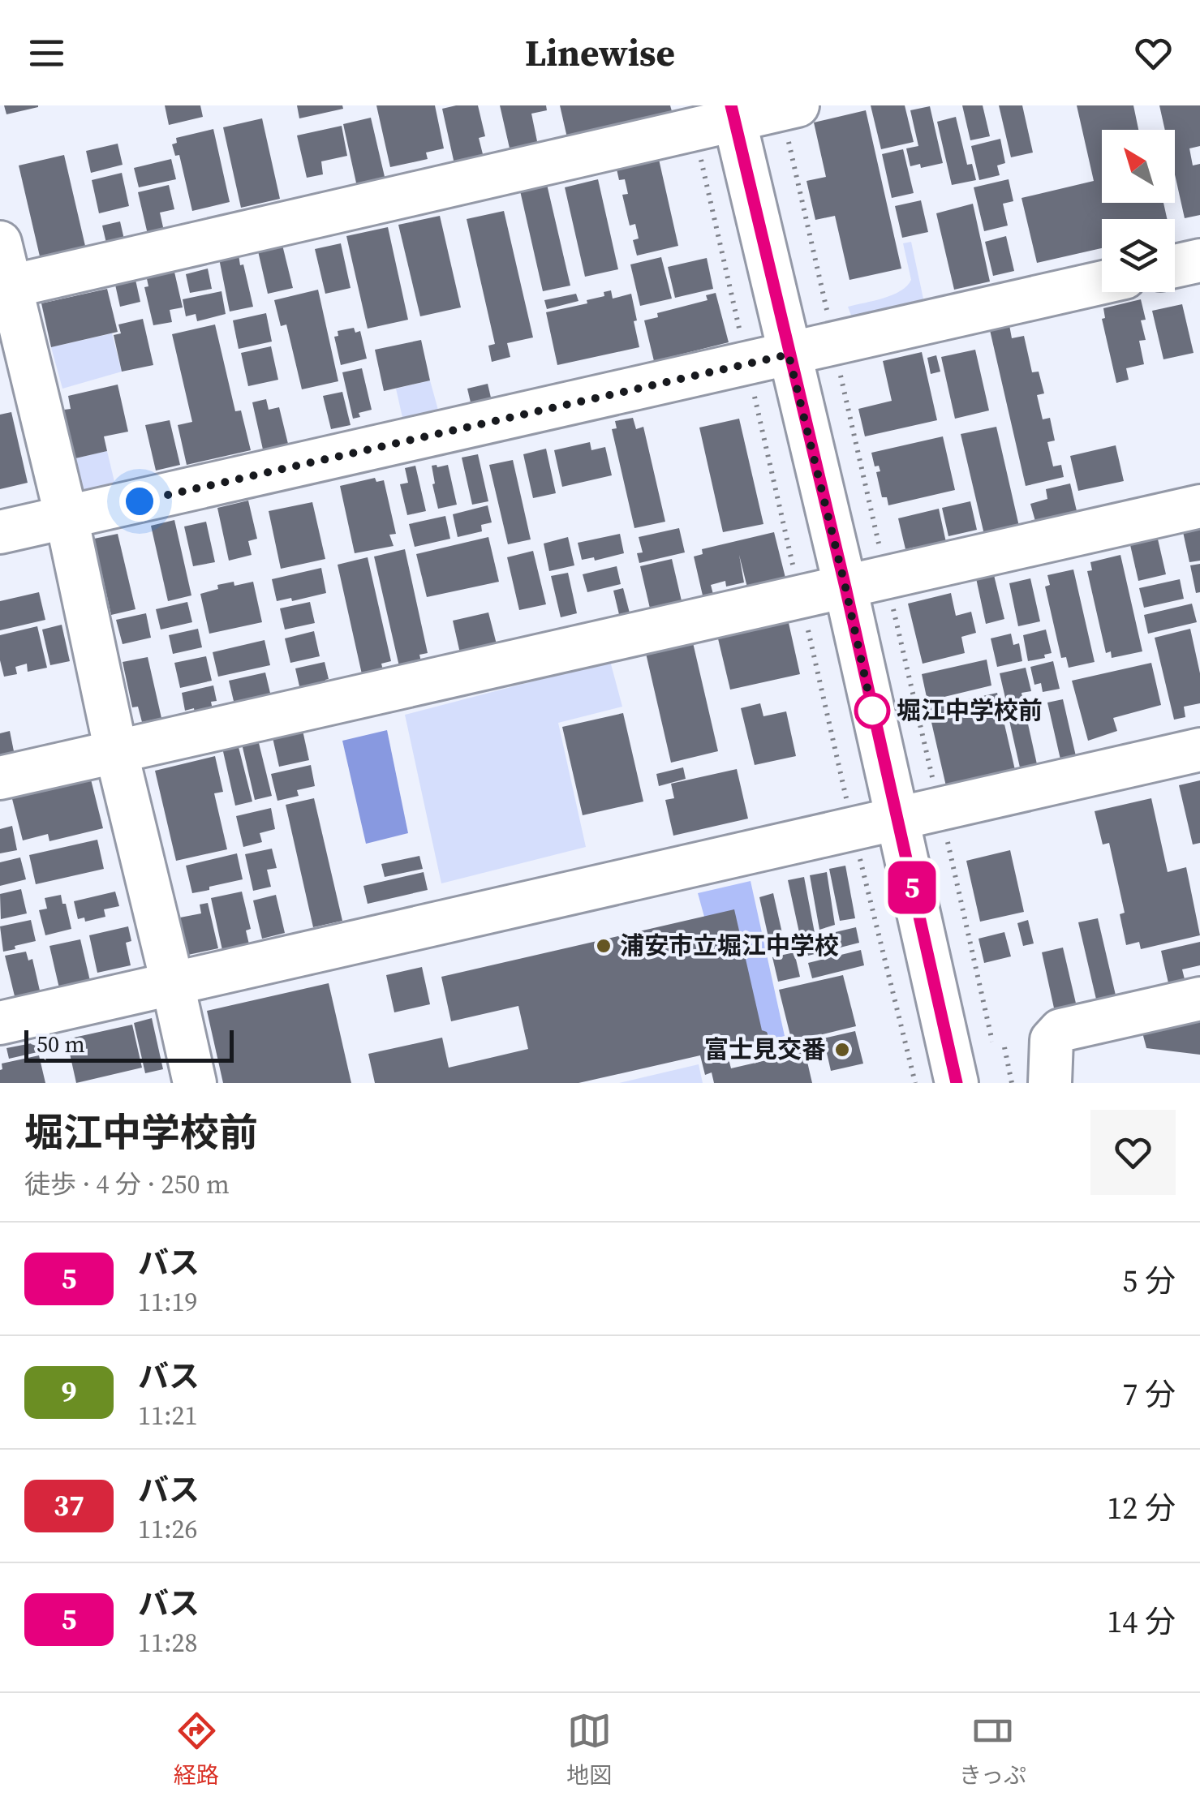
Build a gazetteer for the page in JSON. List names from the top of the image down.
{
  "places": ["堀江中学校前", "浦安市立堀江中学校", "富士見交番"],
  "lines": ["bus line 5"],
  "scale_bar": "50 m",
  "north": "top left",
  "page": {
    "header": "Linewise",
    "on_map": "5",
    "scale": "50 m",
    "heading": ["堀江中学校前", "徒歩 · 4 分 · 250 m"],
    "list": [
      {
        "mark": "5",
        "name": "バス",
        "note": "11:19",
        "value": "5 分"
      },
      {
        "mark": "9",
        "name": "バス",
        "note": "11:21",
        "value": "7 分"
      },
      {
        "mark": "37",
        "name": "バス",
        "note": "11:26",
        "value": "12 分"
      },
      {
        "mark": "5",
        "name": "バス",
        "note": "11:28",
        "value": "14 分"
      }
    ],
    "tabs": ["経路", "地図", "きっぷ"]
  }
}
